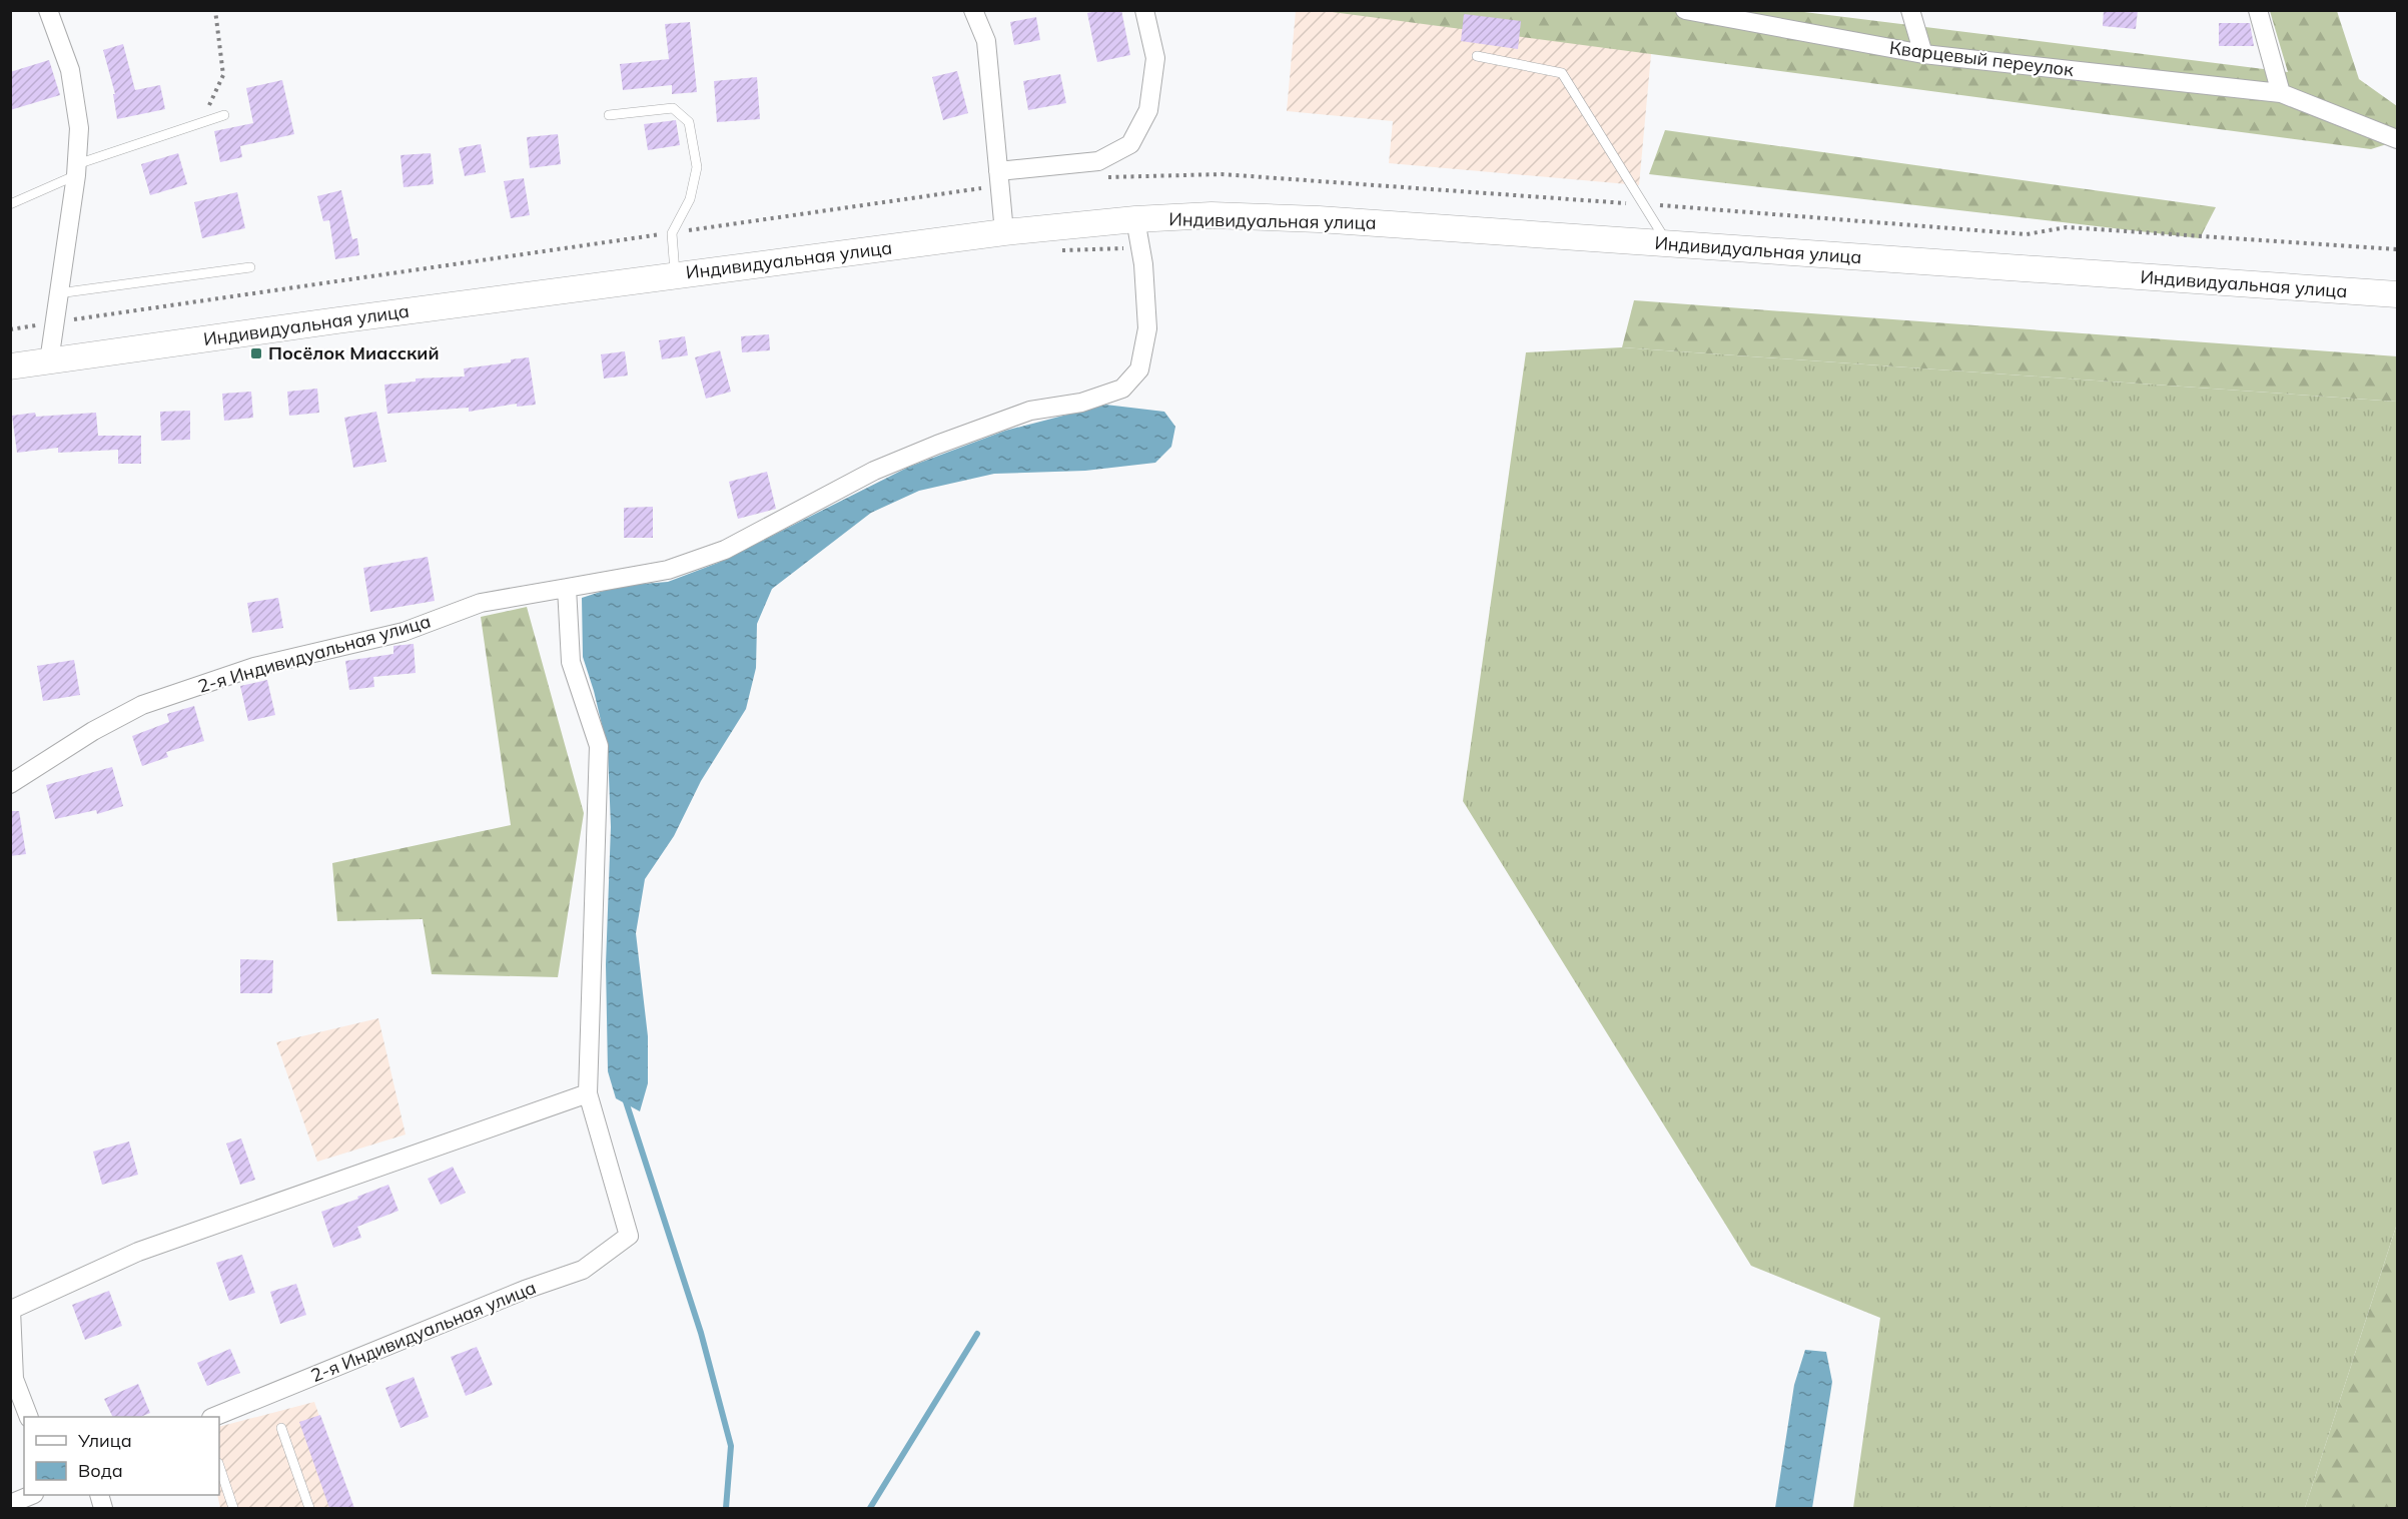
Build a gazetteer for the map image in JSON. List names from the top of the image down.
{
  "streets": {
    "main road": ["Индивидуальная улица"],
    "street": ["Кварцевый переулок", "2-я Индивидуальная улица"]
  },
  "crossings": [
    ["Индивидуальная улица", "2-я Индивидуальная улица"]
  ],
  "places": {
    "transit": ["Посёлок Миасский"]
  },
  "legend": ["Улица", "Вода"]
}
